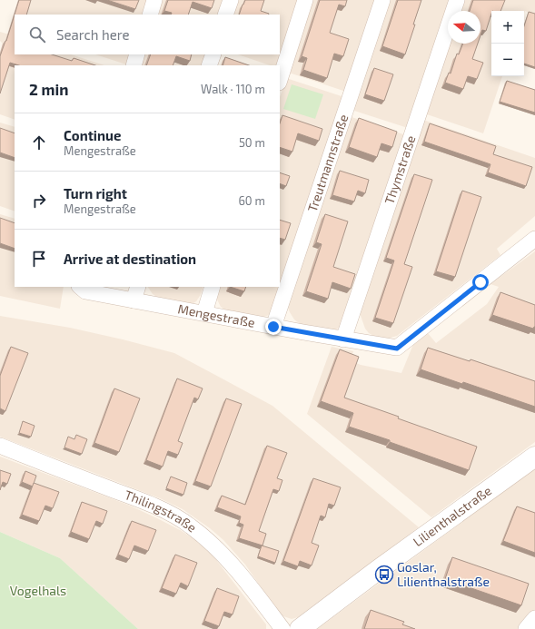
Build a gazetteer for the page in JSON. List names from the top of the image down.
{
  "streets": {
    "street": [
      "Treutmannstraße",
      "Thymstraße",
      "Mengestraße",
      "Thilingstraße",
      "Lilienthalstraße"
    ]
  },
  "crossings": [
    ["Treutmannstraße", "Mengestraße"],
    ["Thymstraße", "Mengestraße"]
  ],
  "parks": ["Vogelhals"],
  "places": {
    "bus stop": ["Goslar, Lilienthalstraße"]
  },
  "north": "left",
  "page": {
    "map_buttons": ["+", "−"],
    "search": "Search here",
    "heading": ["2 min", "Walk · 110 m"],
    "list": [
      ["Continue", "Mengestraße", "50 m"],
      ["Turn right", "Mengestraße", "60 m"],
      "Arrive at destination"
    ]
  }
}
